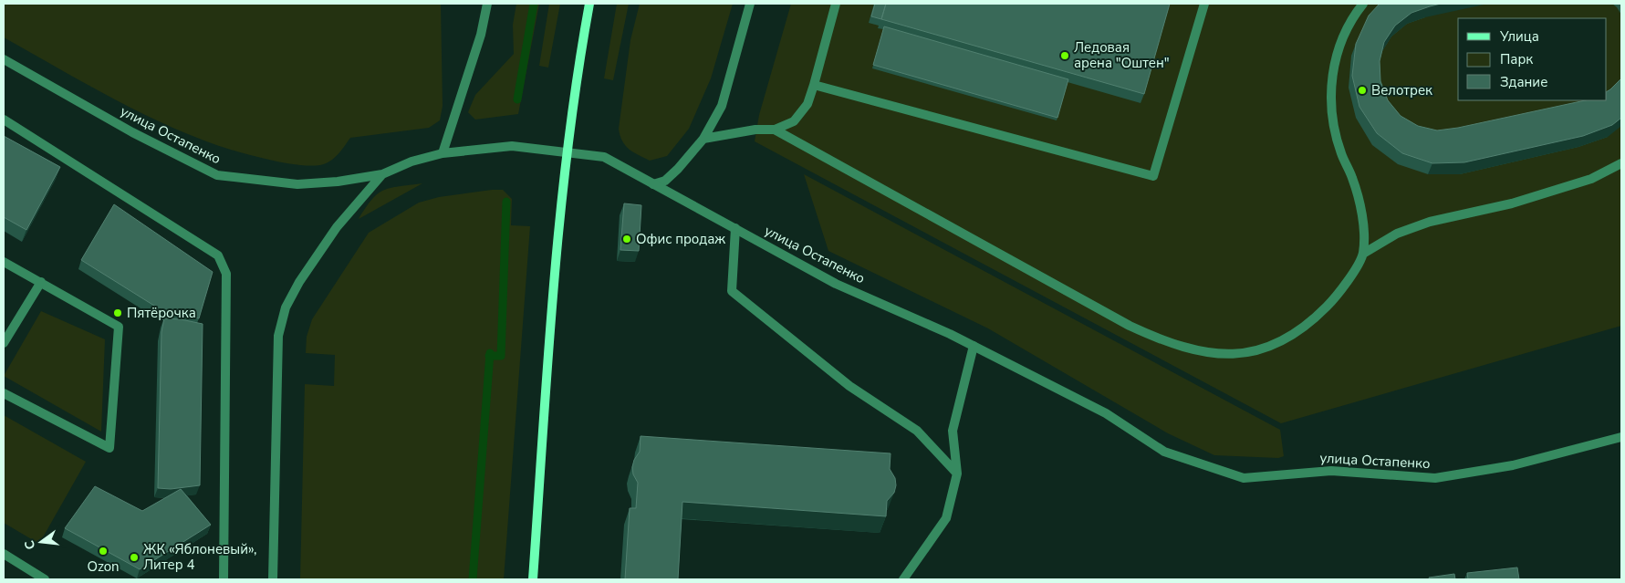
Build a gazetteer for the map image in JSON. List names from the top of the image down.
{
  "streets": {
    "street": ["улица Остапенко"]
  },
  "places": [
    "Ледовая арена \"Оштен\"",
    "Велотрек",
    "Офис продаж",
    "Пятёрочка",
    "Ozon",
    "ЖК «Яблоневый», Литер 4"
  ],
  "legend": ["Улица", "Парк", "Здание"],
  "north": "left"
}
